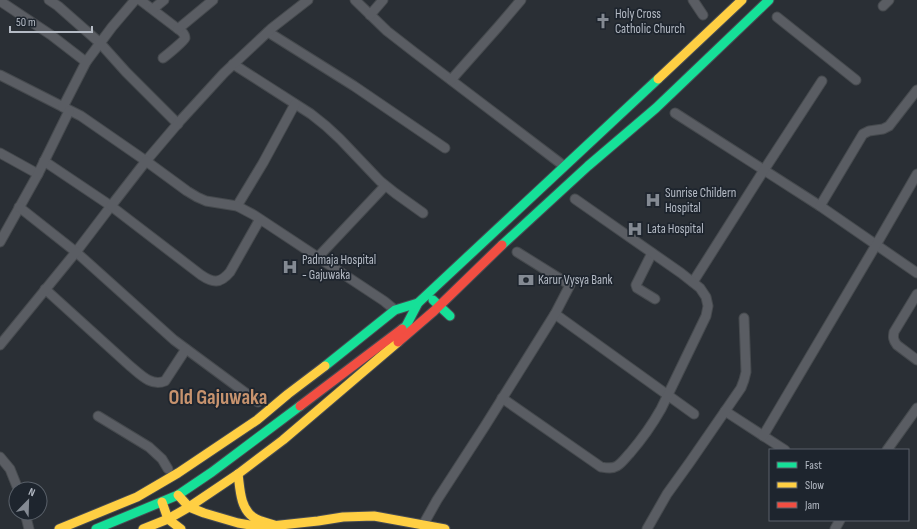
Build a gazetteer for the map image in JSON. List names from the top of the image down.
{
  "districts": ["Old Gajuwaka"],
  "places": {
    "church": ["Holy Cross Catholic Church"],
    "hospital": ["Sunrise Childern Hospital", "Lata Hospital", "Padmaja Hospital - Gajuwaka"],
    "bank": ["Karur Vysya Bank"]
  },
  "legend": ["Fast", "Slow", "Jam"],
  "scale_bar": "50 m",
  "north": "top right"
}
